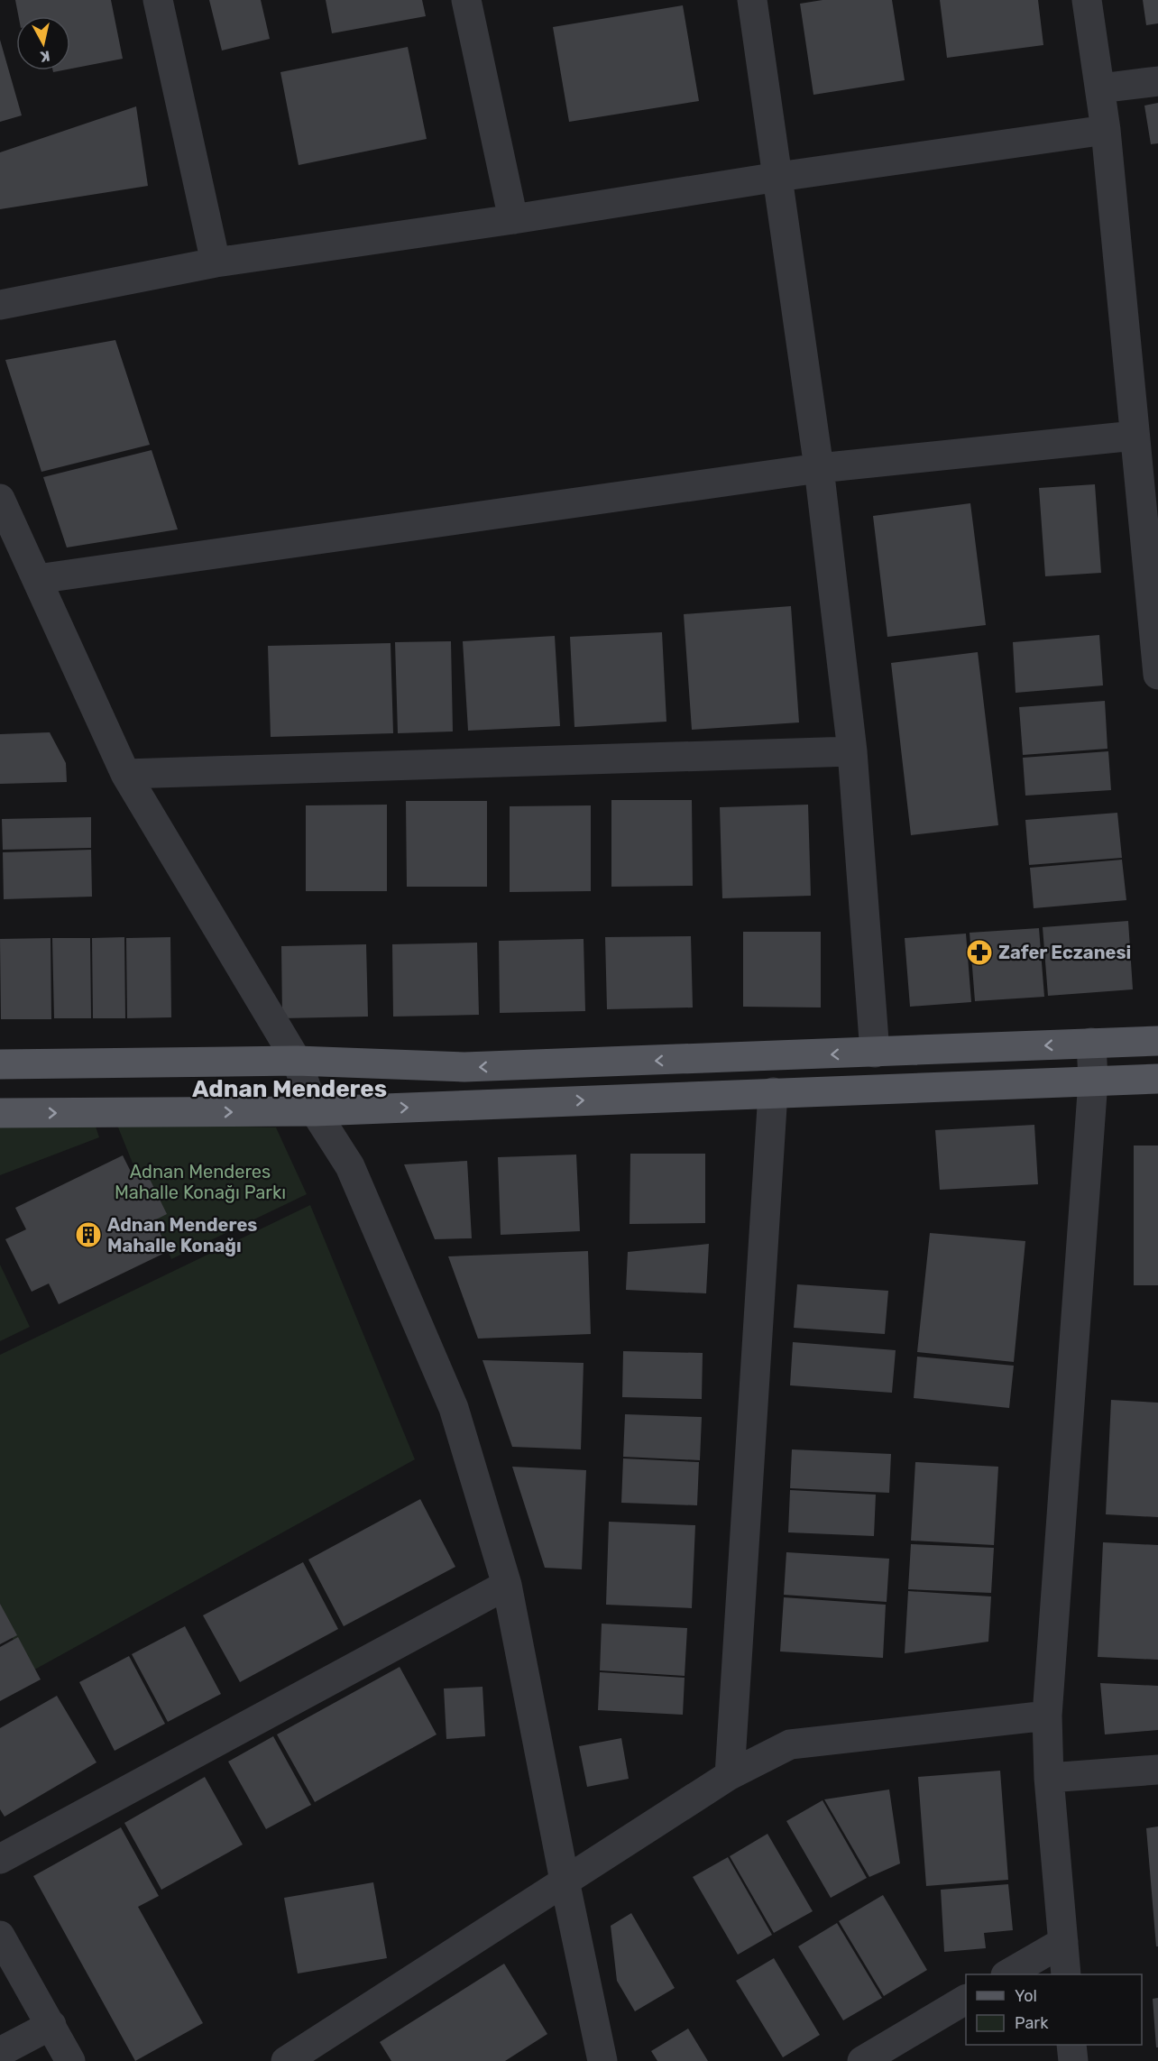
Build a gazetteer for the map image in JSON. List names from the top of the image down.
{
  "districts": ["Adnan Menderes"],
  "parks": ["Adnan Menderes Mahalle Konağı Parkı"],
  "places": {
    "pharmacy": ["Zafer Eczanesi"],
    "building": ["Adnan Menderes Mahalle Konağı"]
  },
  "legend": ["Yol", "Park"],
  "north": "bottom"
}
